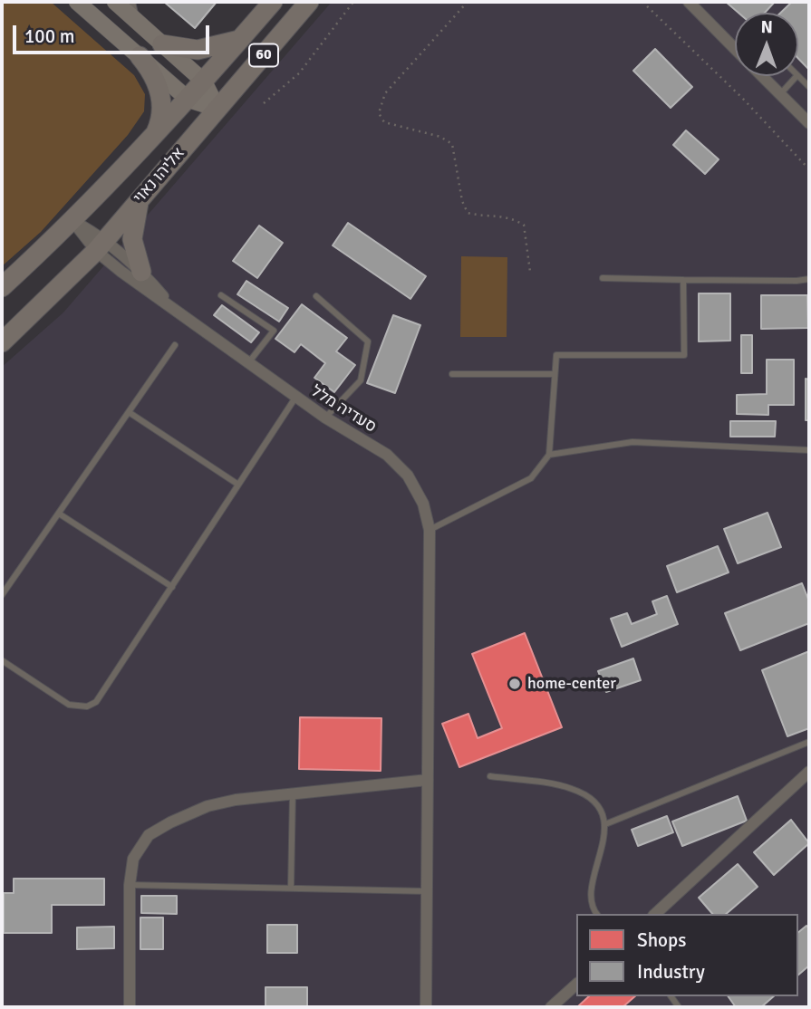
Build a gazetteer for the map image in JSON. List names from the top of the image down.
{
  "streets": {
    "highway": ["60", "אליהו נאוי"],
    "street": ["סעדיה מלל"]
  },
  "crossings": [
    ["אליהו נאוי", "סעדיה מלל"]
  ],
  "places": ["home-center"],
  "legend": ["Shops", "Industry"],
  "scale_bar": "100 m",
  "north": "top"
}
